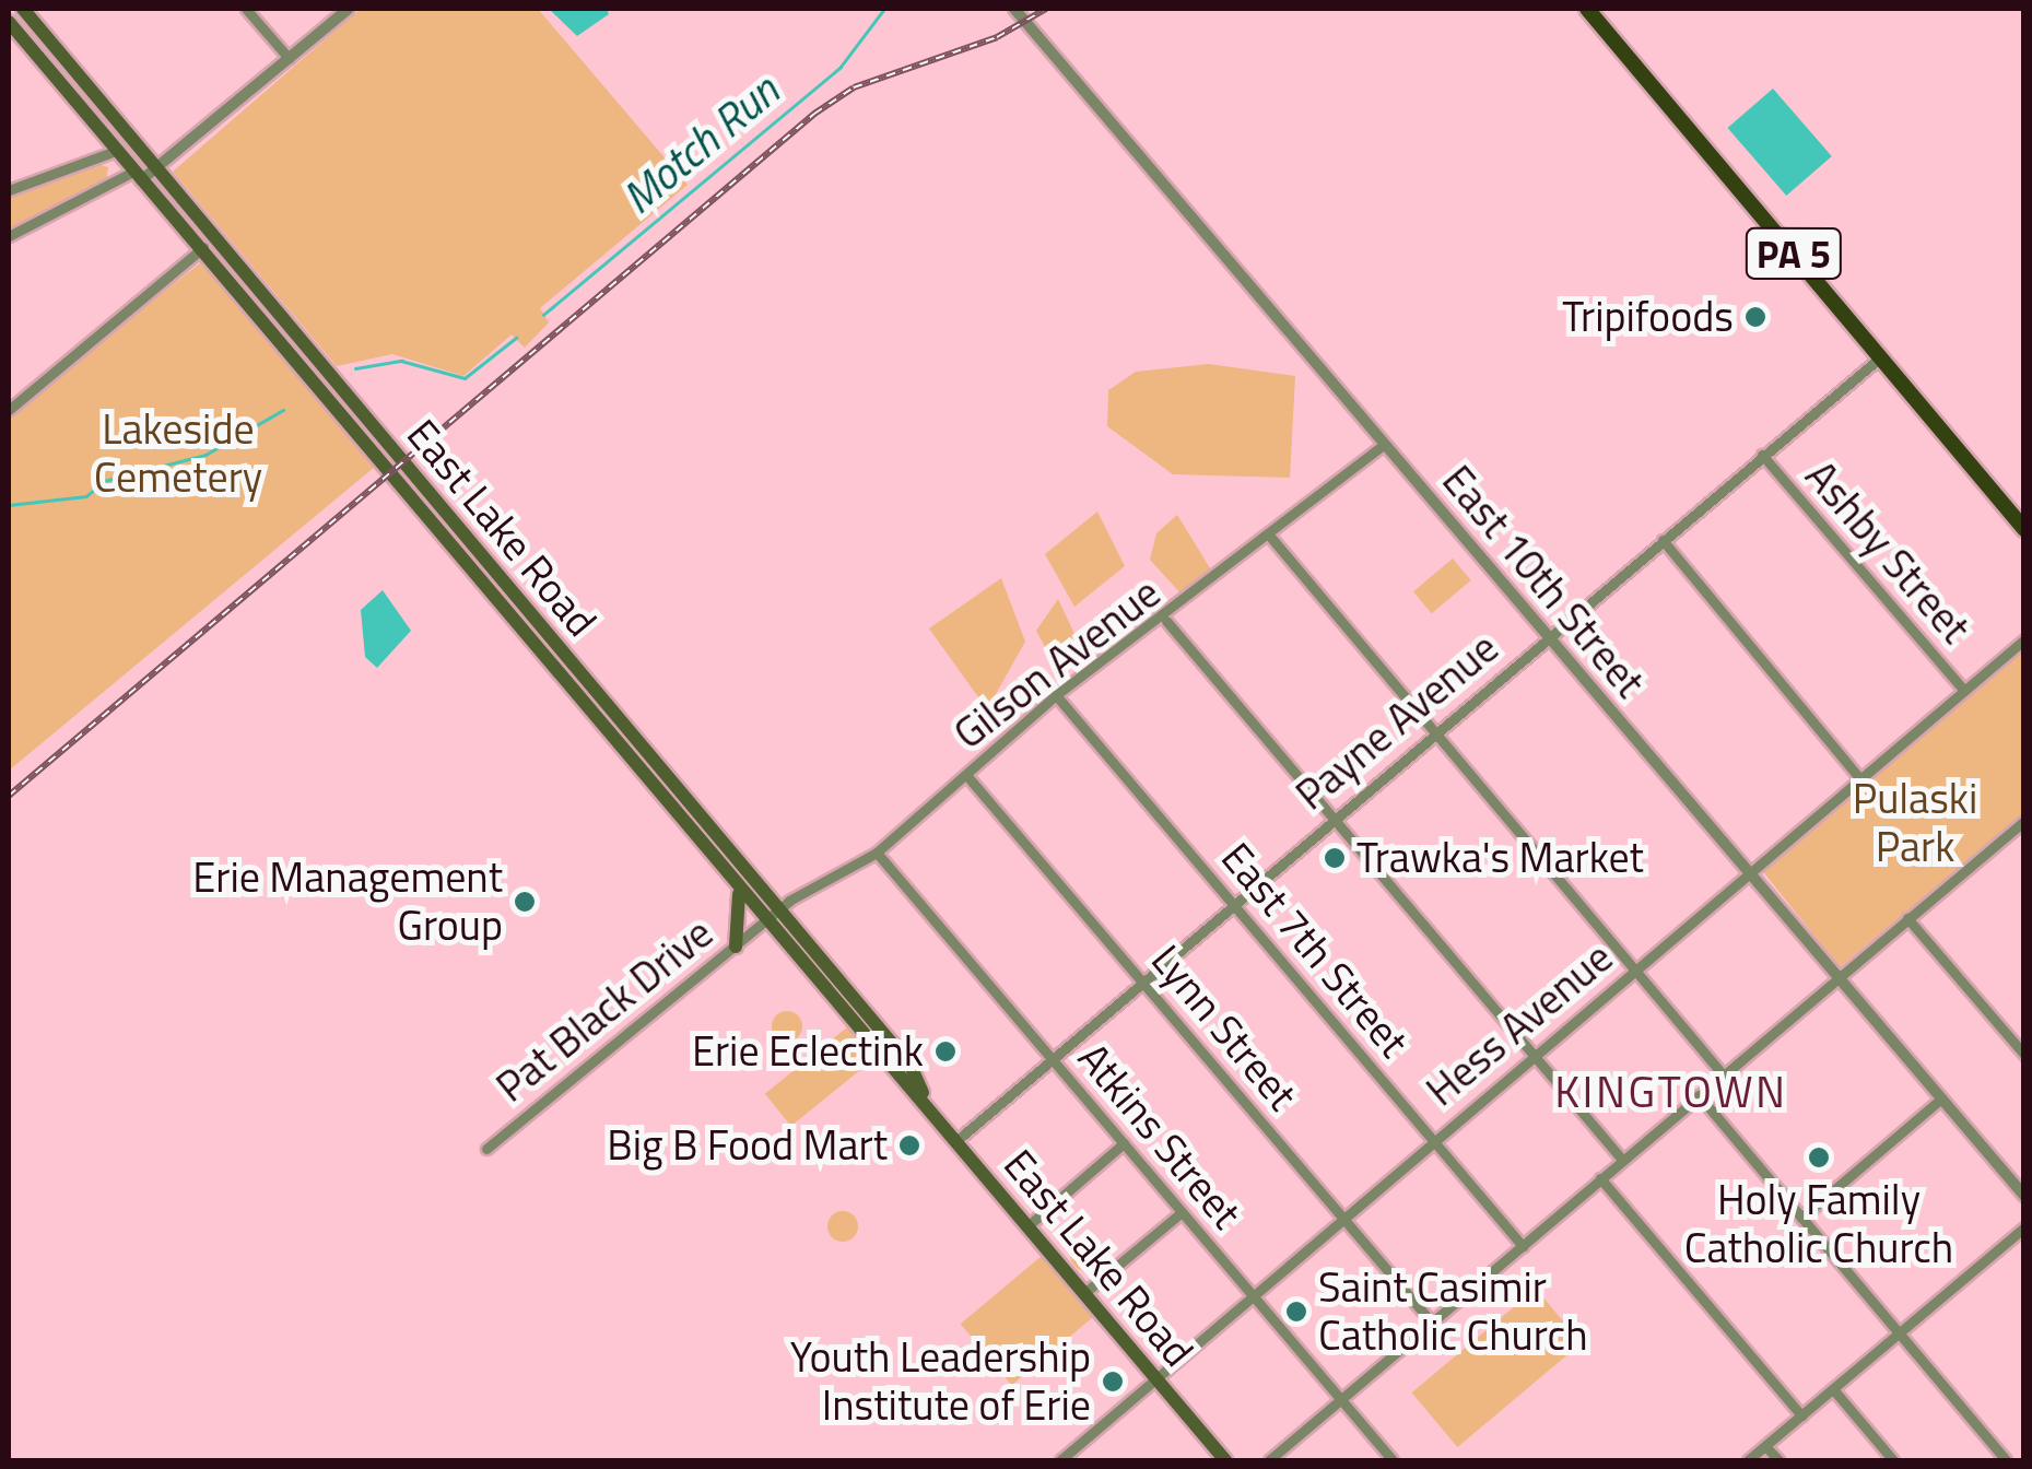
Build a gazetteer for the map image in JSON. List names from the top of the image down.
{
  "streets": {
    "main road": ["PA 5", "East Lake Road"],
    "street": [
      "Ashby Street",
      "East 10th Street",
      "Gilson Avenue",
      "Payne Avenue",
      "East 7th Street",
      "Pat Black Drive",
      "Hess Avenue",
      "Lynn Street",
      "Atkins Street"
    ]
  },
  "crossings": [
    ["PA 5", "Payne Avenue"],
    ["East Lake Road", "Gilson Avenue"],
    ["East Lake Road", "Payne Avenue"],
    ["East Lake Road", "Pat Black Drive"],
    ["East Lake Road", "Hess Avenue"],
    ["Ashby Street", "Payne Avenue"],
    ["Ashby Street", "Hess Avenue"],
    ["East 10th Street", "Gilson Avenue"],
    ["East 10th Street", "Payne Avenue"],
    ["East 10th Street", "Hess Avenue"],
    ["Gilson Avenue", "East 7th Street"],
    ["Gilson Avenue", "Pat Black Drive"],
    ["Gilson Avenue", "Lynn Street"],
    ["Gilson Avenue", "Atkins Street"],
    ["Payne Avenue", "East 7th Street"],
    ["Payne Avenue", "Lynn Street"],
    ["Payne Avenue", "Atkins Street"],
    ["East 7th Street", "Hess Avenue"],
    ["Hess Avenue", "Lynn Street"],
    ["Hess Avenue", "Atkins Street"]
  ],
  "districts": ["KINGTOWN"],
  "water": ["Motch Run"],
  "parks": ["Lakeside Cemetery", "Pulaski Park"],
  "places": [
    "Tripifoods",
    "Trawka's Market",
    "Erie Management Group",
    "Erie Eclectink",
    "Big B Food Mart",
    "Holy Family Catholic Church",
    "Saint Casimir Catholic Church",
    "Youth Leadership Institute of Erie"
  ]
}
